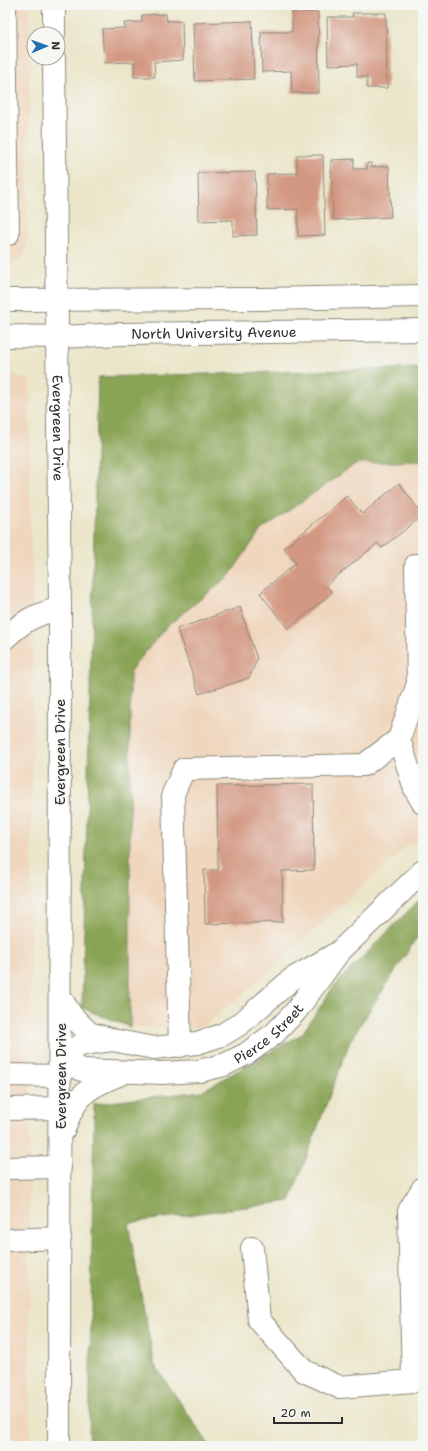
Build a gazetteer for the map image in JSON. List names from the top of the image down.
{
  "streets": {
    "street": ["North University Avenue", "Evergreen Drive", "Pierce Street"]
  },
  "crossings": [
    ["North University Avenue", "Evergreen Drive"],
    ["Evergreen Drive", "Pierce Street"]
  ],
  "scale_bar": "20 m",
  "north": "right"
}
